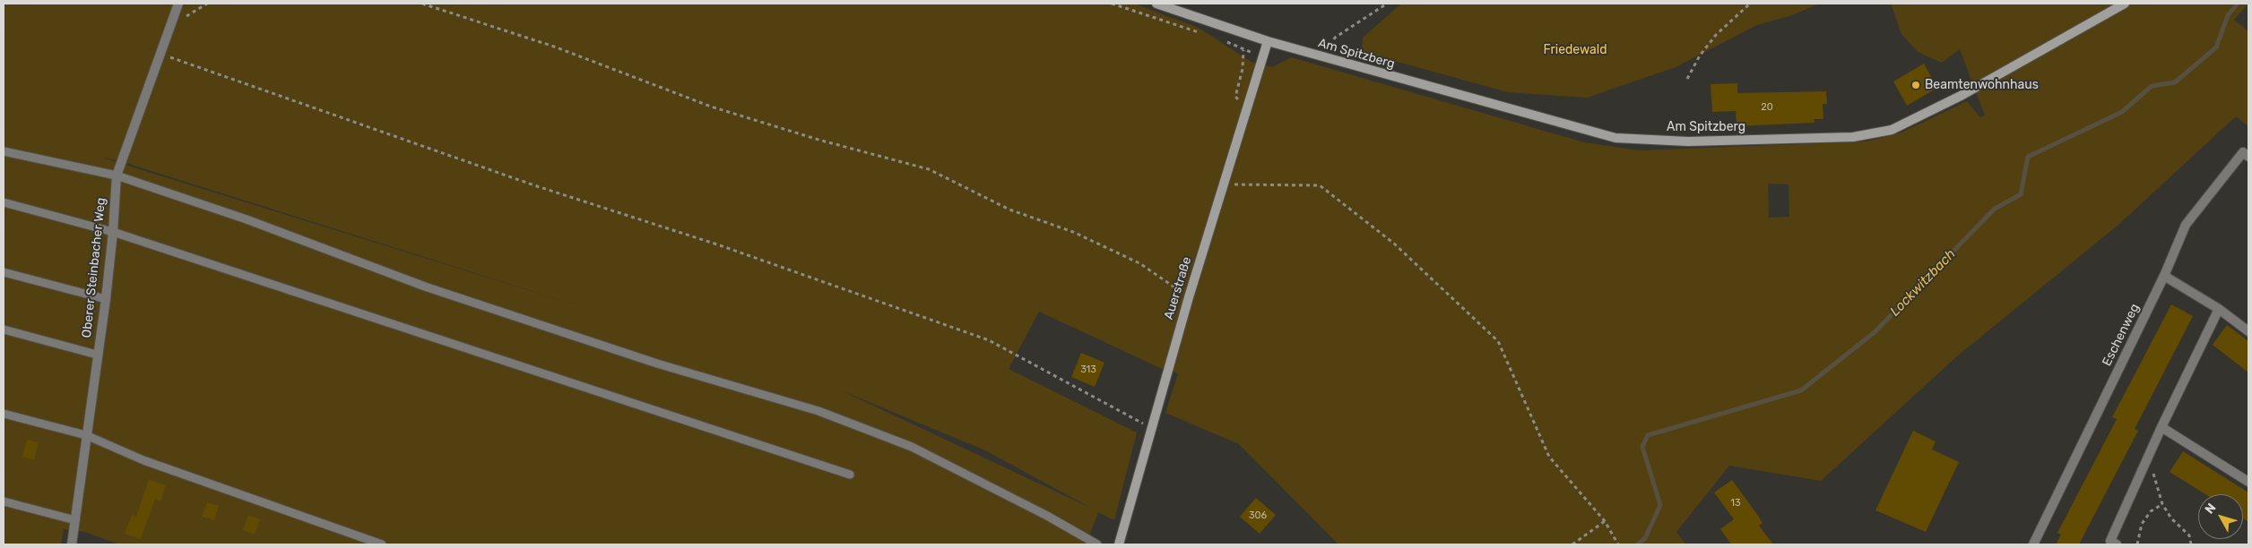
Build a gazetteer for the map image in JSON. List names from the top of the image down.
{
  "streets": {
    "street": [
      "Am Spitzberg",
      "Oberer Steinbacher Weg",
      "Auerstraße",
      "Eschenweg"
    ]
  },
  "crossings": [
    ["Am Spitzberg", "Auerstraße"]
  ],
  "water": ["Lockwitzbach"],
  "parks": ["Friedewald"],
  "places": ["Beamtenwohnhaus"],
  "house_numbers": [
    "20",
    "313",
    "13",
    "306"
  ],
  "north": "top left"
}
